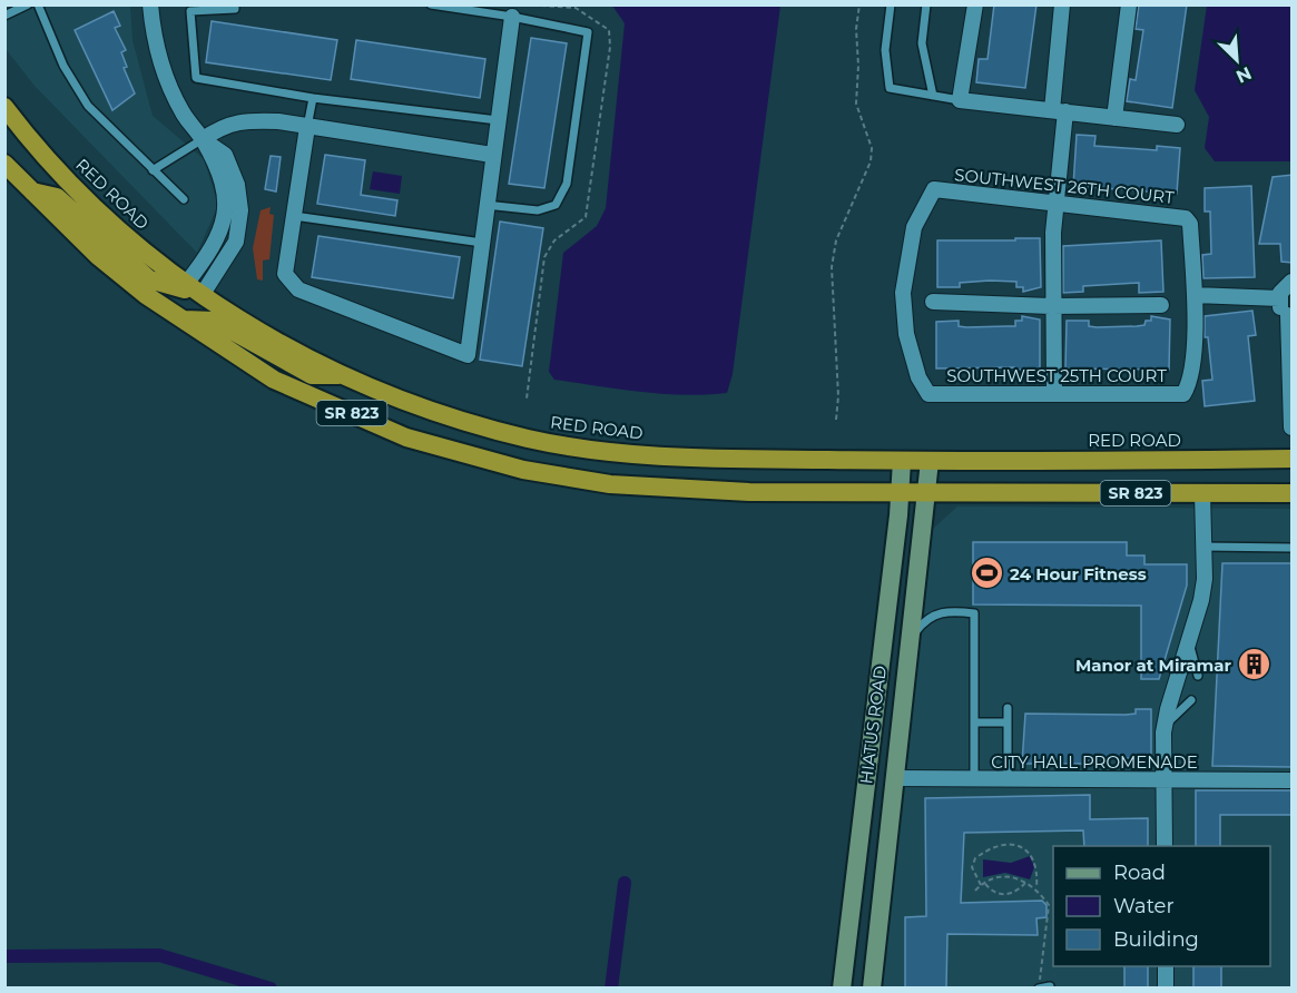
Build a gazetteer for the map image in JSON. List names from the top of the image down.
{
  "streets": {
    "highway": ["RED ROAD", "SR 823"],
    "main road": ["HIATUS ROAD"],
    "street": ["SOUTHWEST 26TH COURT", "SOUTHWEST 25TH COURT", "CITY HALL PROMENADE"]
  },
  "crossings": [
    ["SOUTHWEST 26TH COURT", "SOUTHWEST 25TH COURT"],
    ["RED ROAD", "HIATUS ROAD"],
    ["SR 823", "HIATUS ROAD"],
    ["HIATUS ROAD", "CITY HALL PROMENADE"]
  ],
  "places": {
    "sports": ["24 Hour Fitness"],
    "building": ["Manor at Miramar"]
  },
  "legend": ["Road", "Water", "Building"],
  "north": "bottom right"
}
